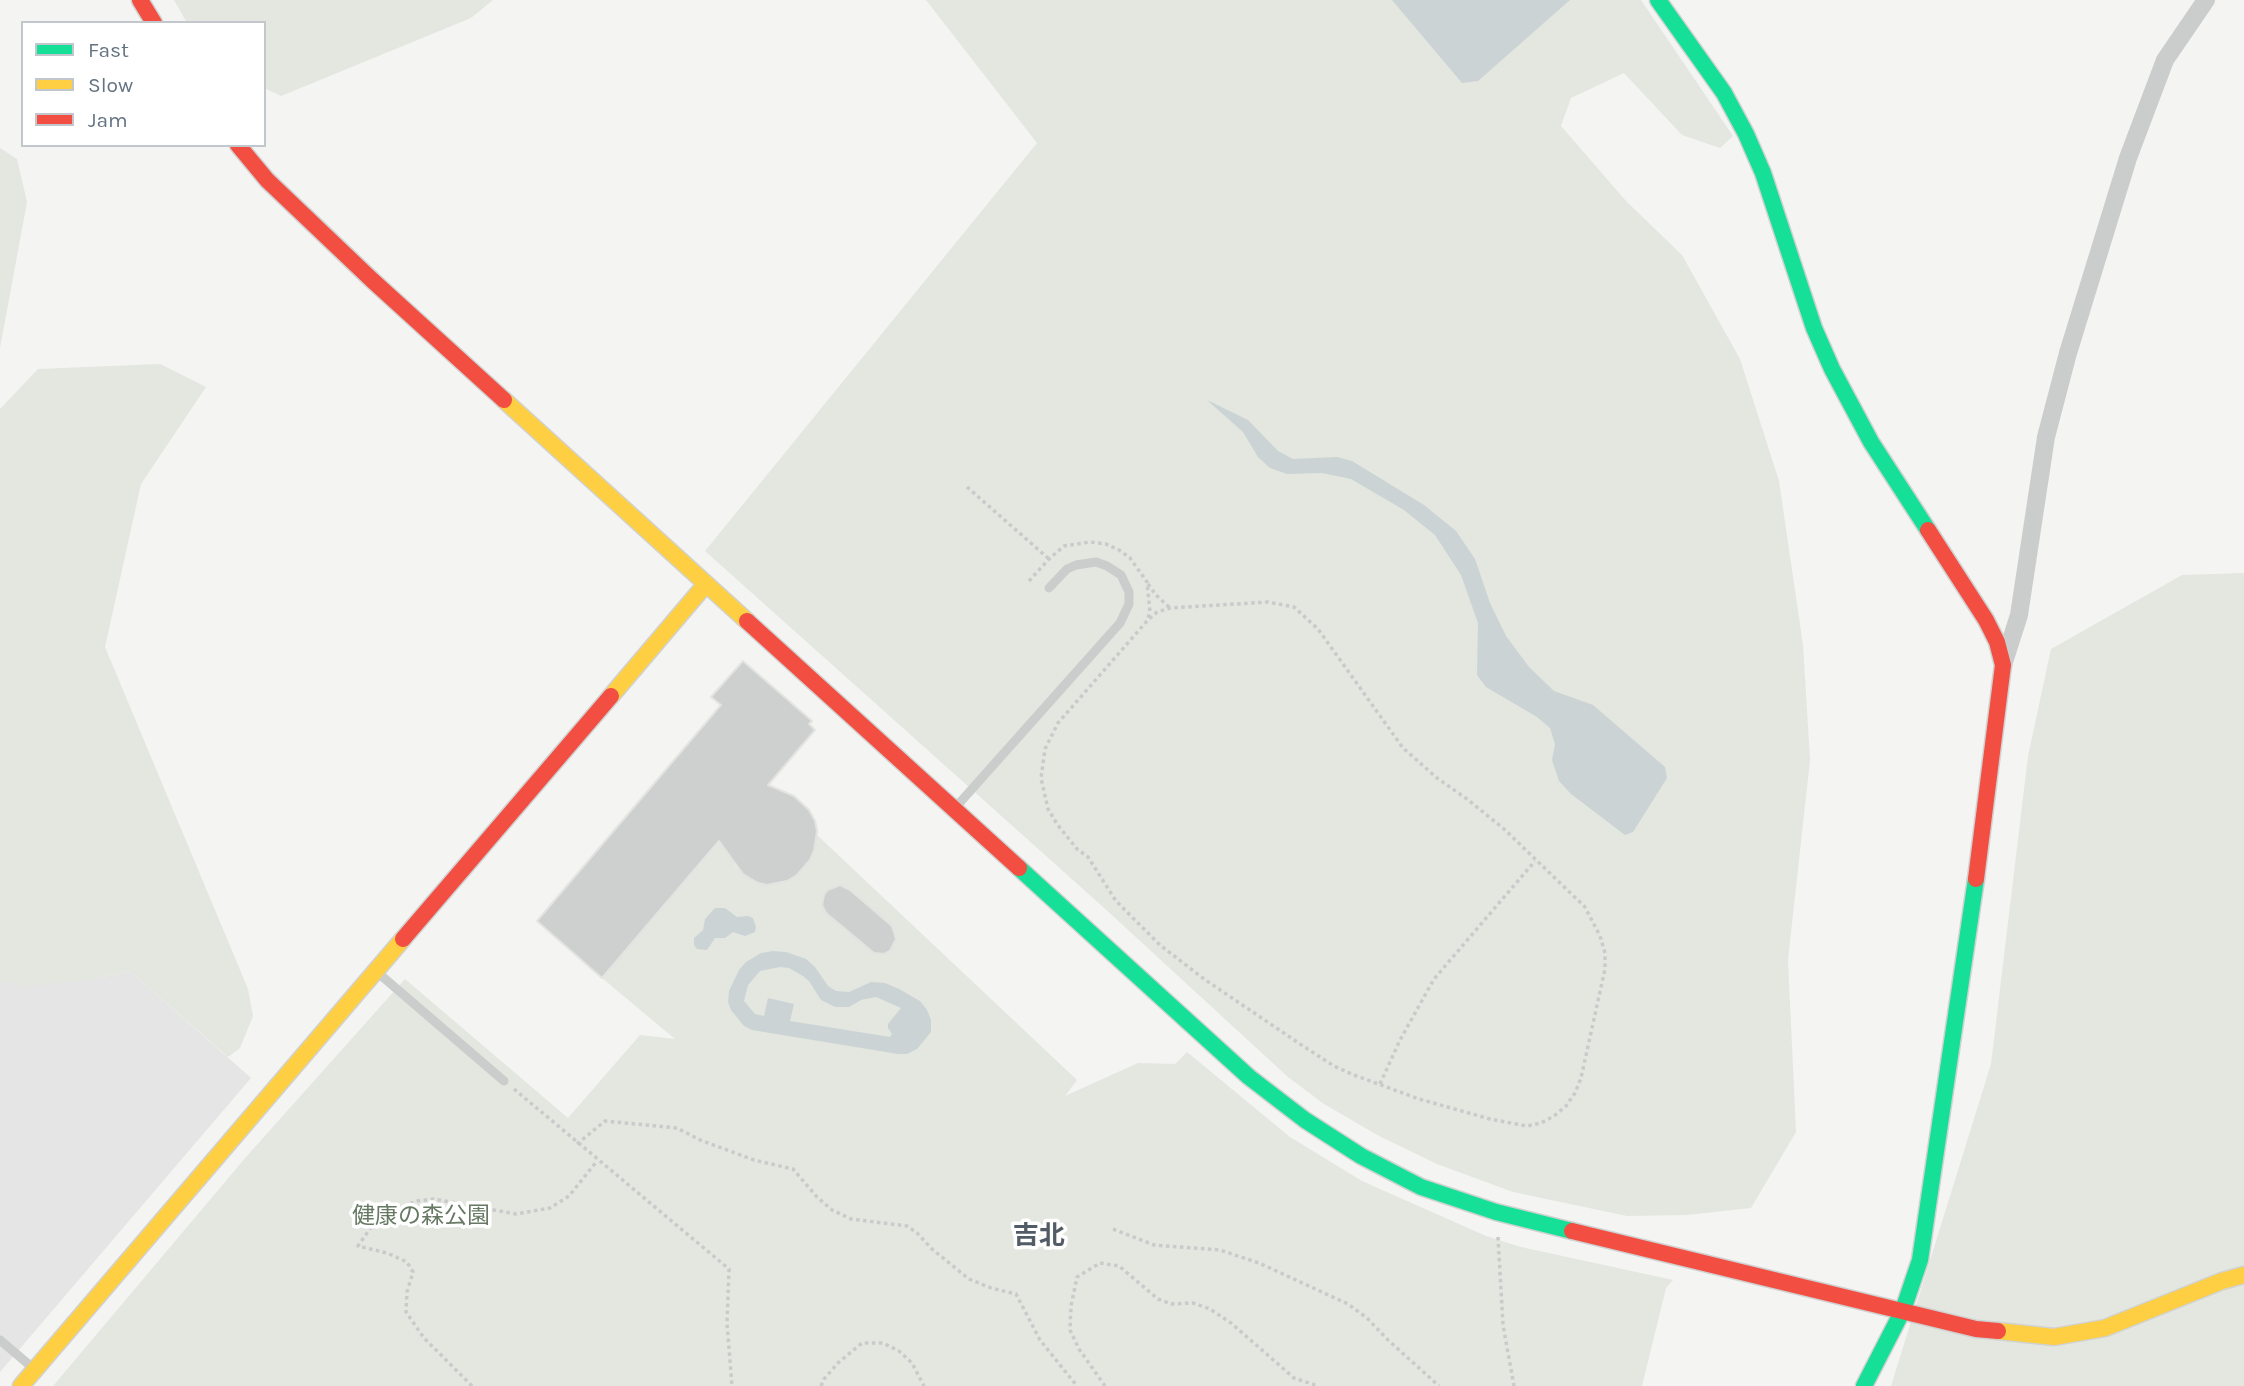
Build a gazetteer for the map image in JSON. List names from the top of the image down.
{
  "districts": ["吉北"],
  "parks": ["健康の森公園"],
  "legend": ["Fast", "Slow", "Jam"]
}
